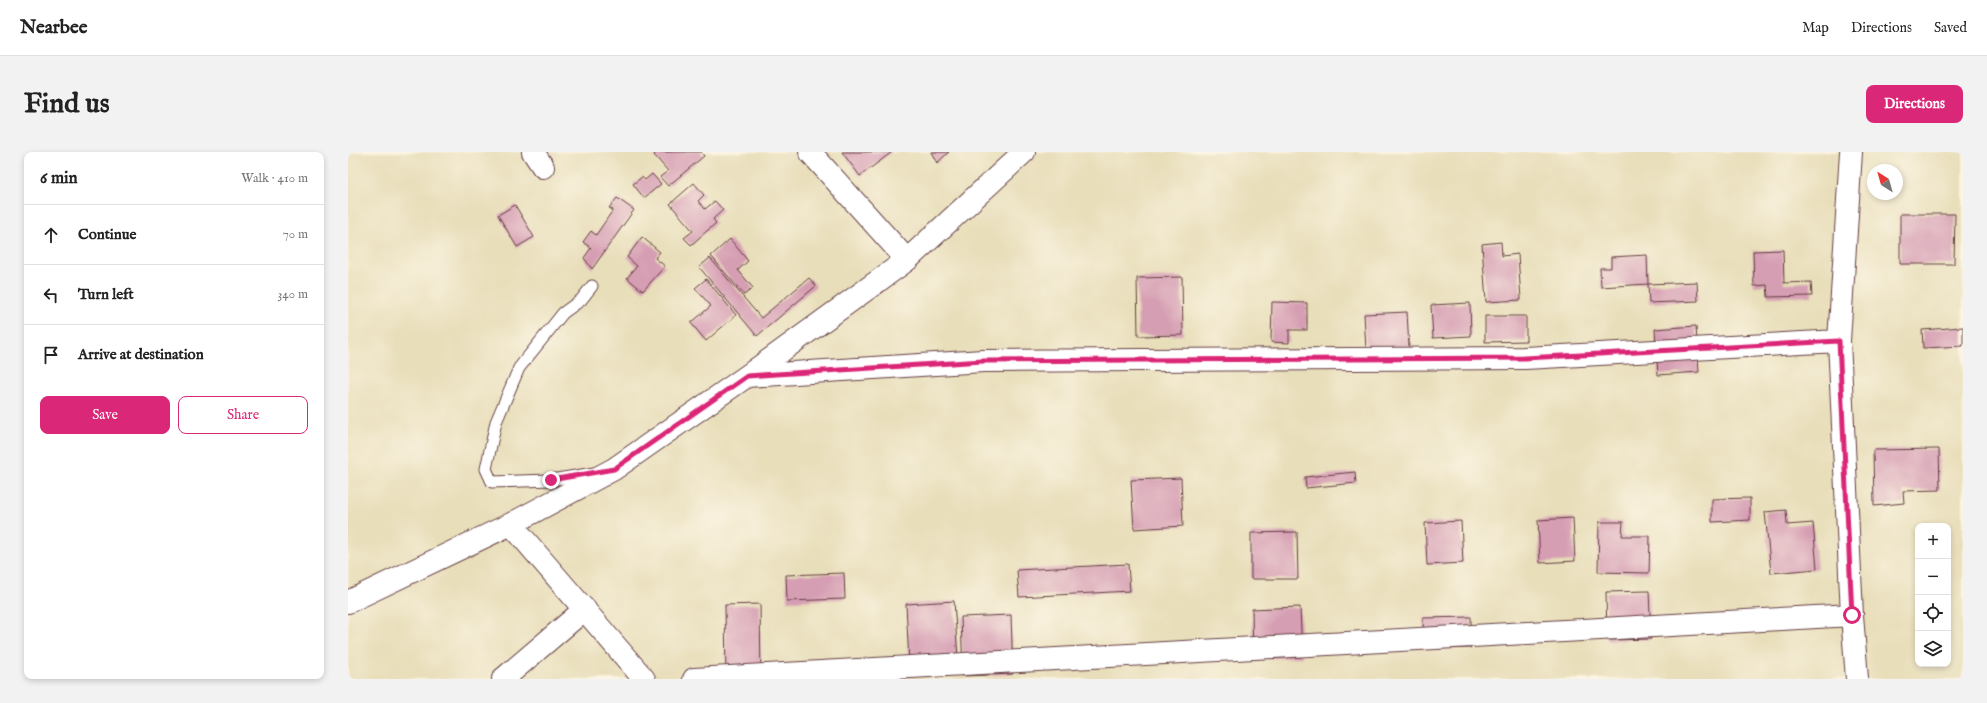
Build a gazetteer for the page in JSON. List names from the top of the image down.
{
  "north": "top left",
  "page": {
    "header": "Nearbee",
    "nav": ["Map", "Directions", "Saved"],
    "buttons": [
      "Directions",
      ["Save", "Share"]
    ],
    "title": "Find us",
    "heading": ["6 min", "Walk · 410 m"],
    "list": [
      ["Continue", "70 m"],
      ["Turn left", "340 m"],
      "Arrive at destination"
    ],
    "map_buttons": ["+", "−"]
  }
}
